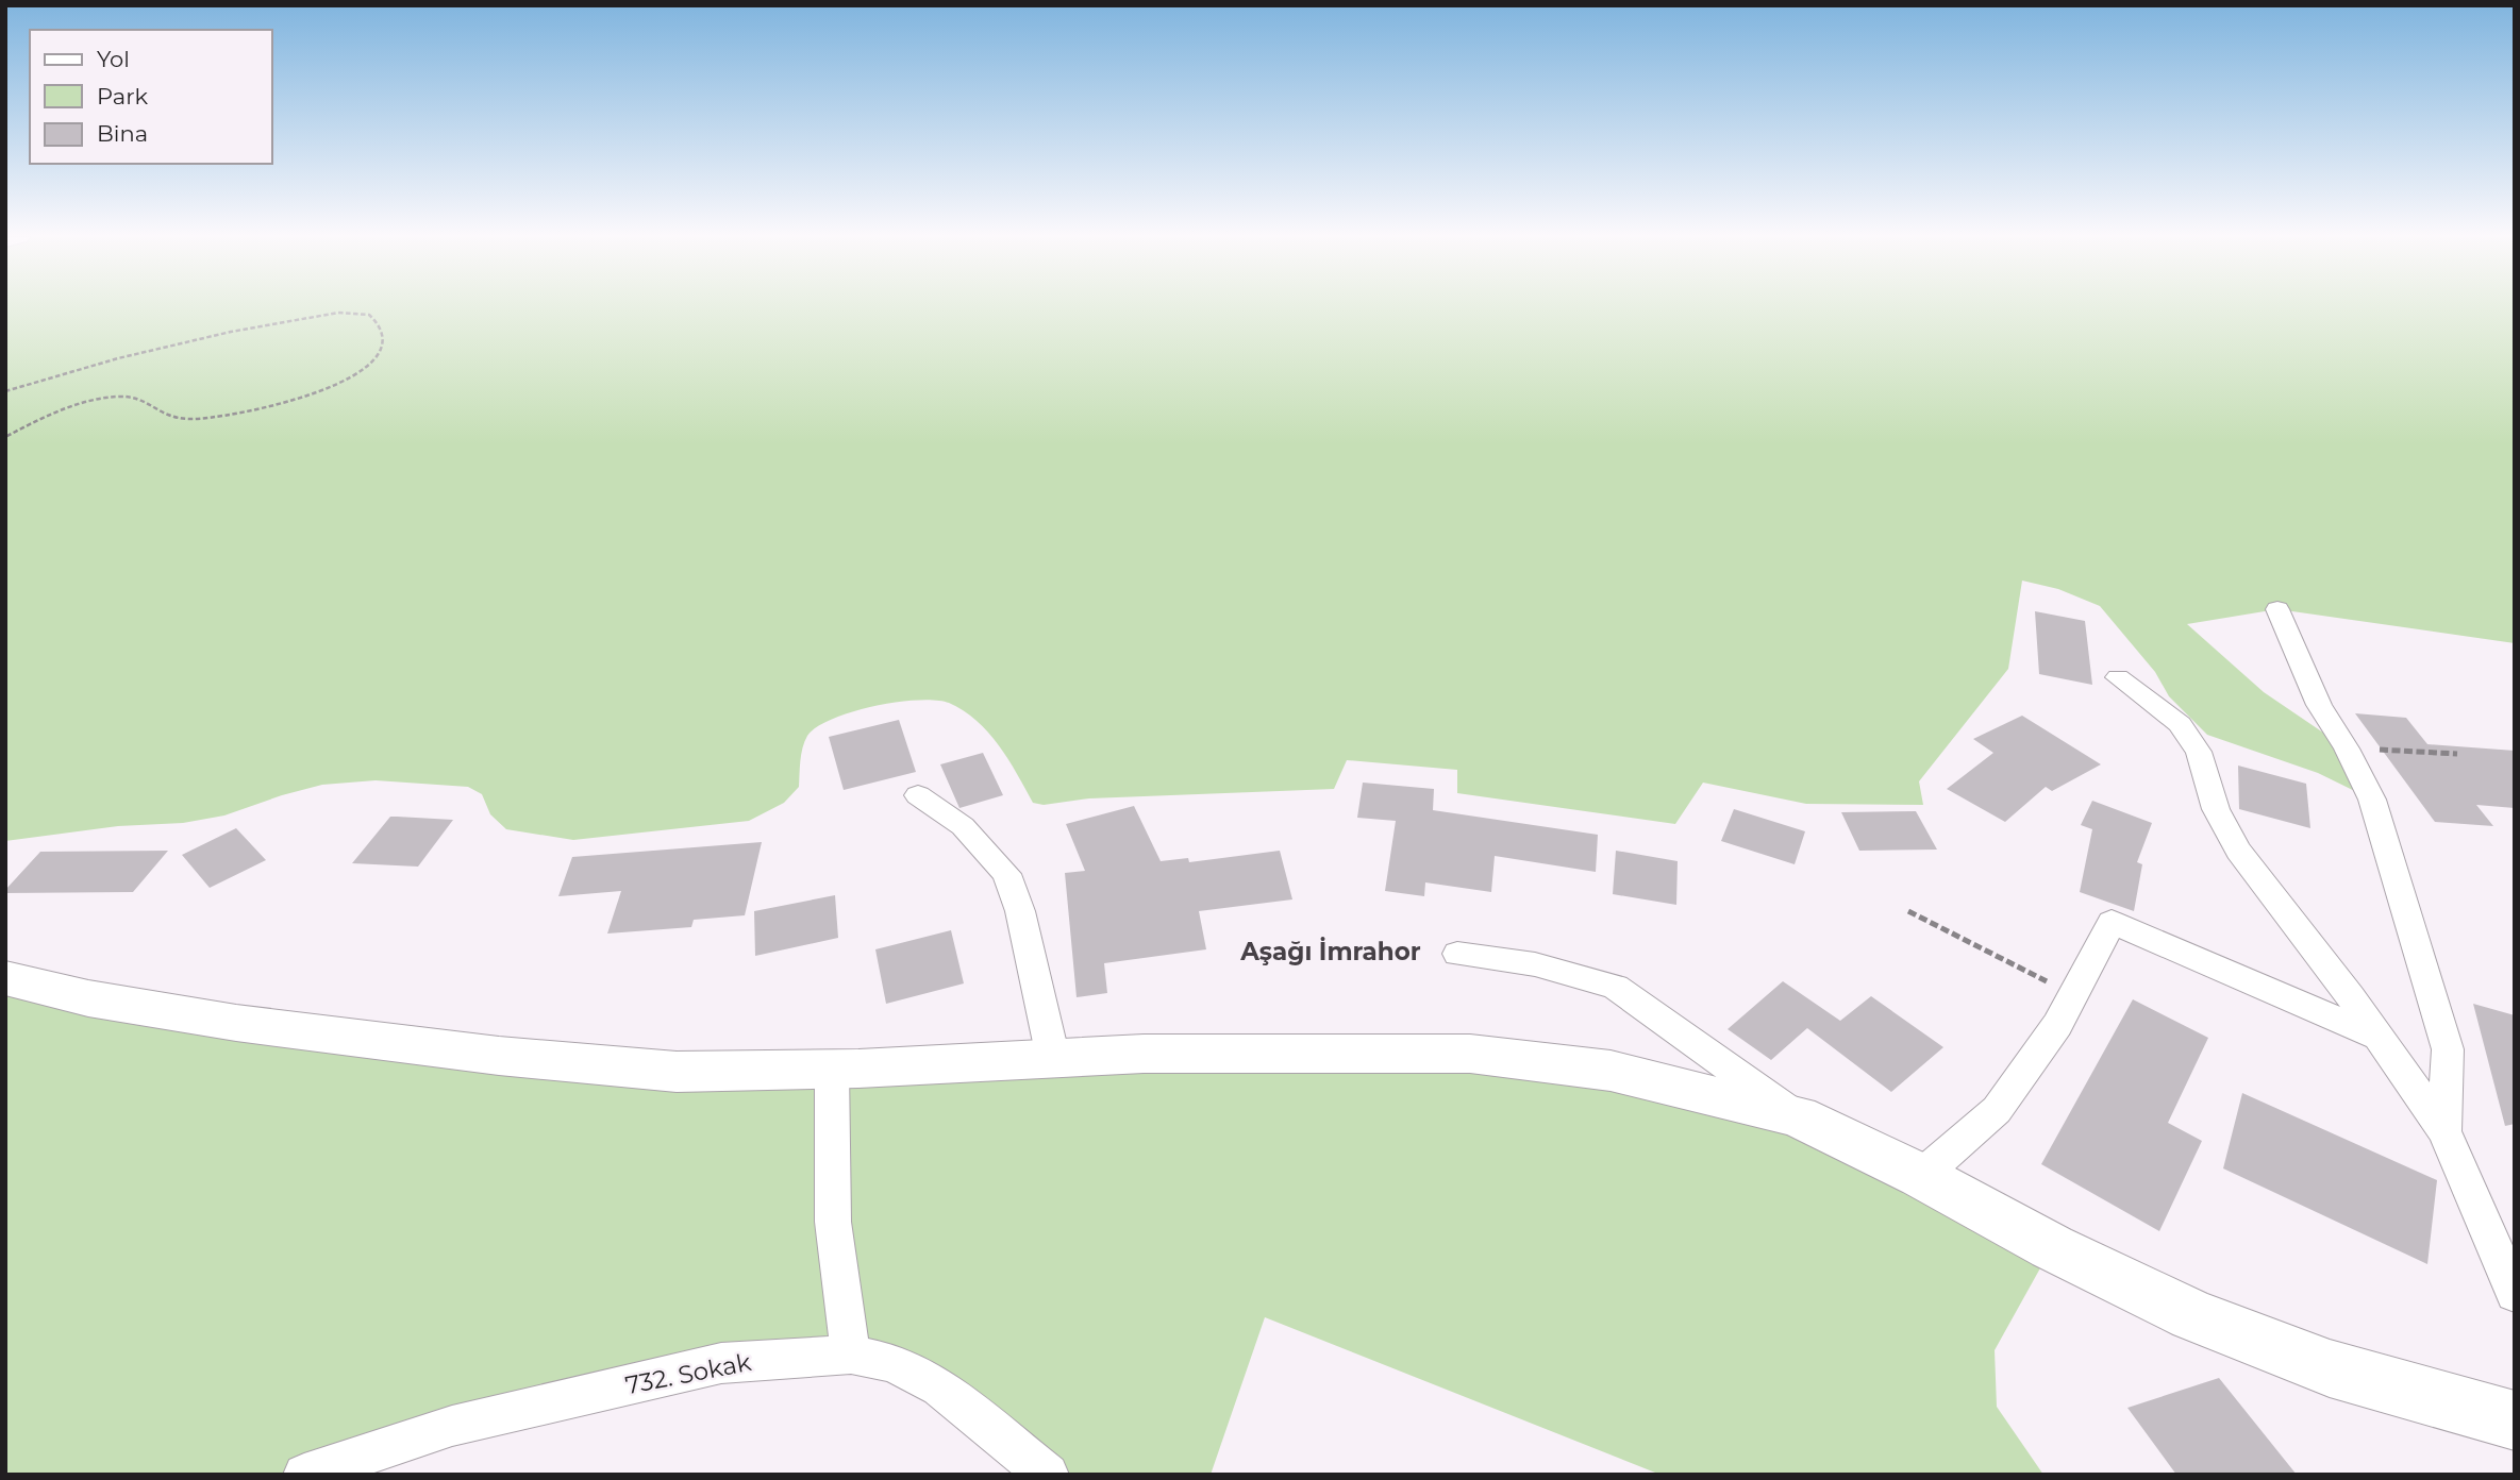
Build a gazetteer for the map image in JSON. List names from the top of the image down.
{
  "streets": {
    "street": ["732. Sokak"]
  },
  "districts": ["Aşağı İmrahor"],
  "legend": ["Yol", "Park", "Bina"]
}
